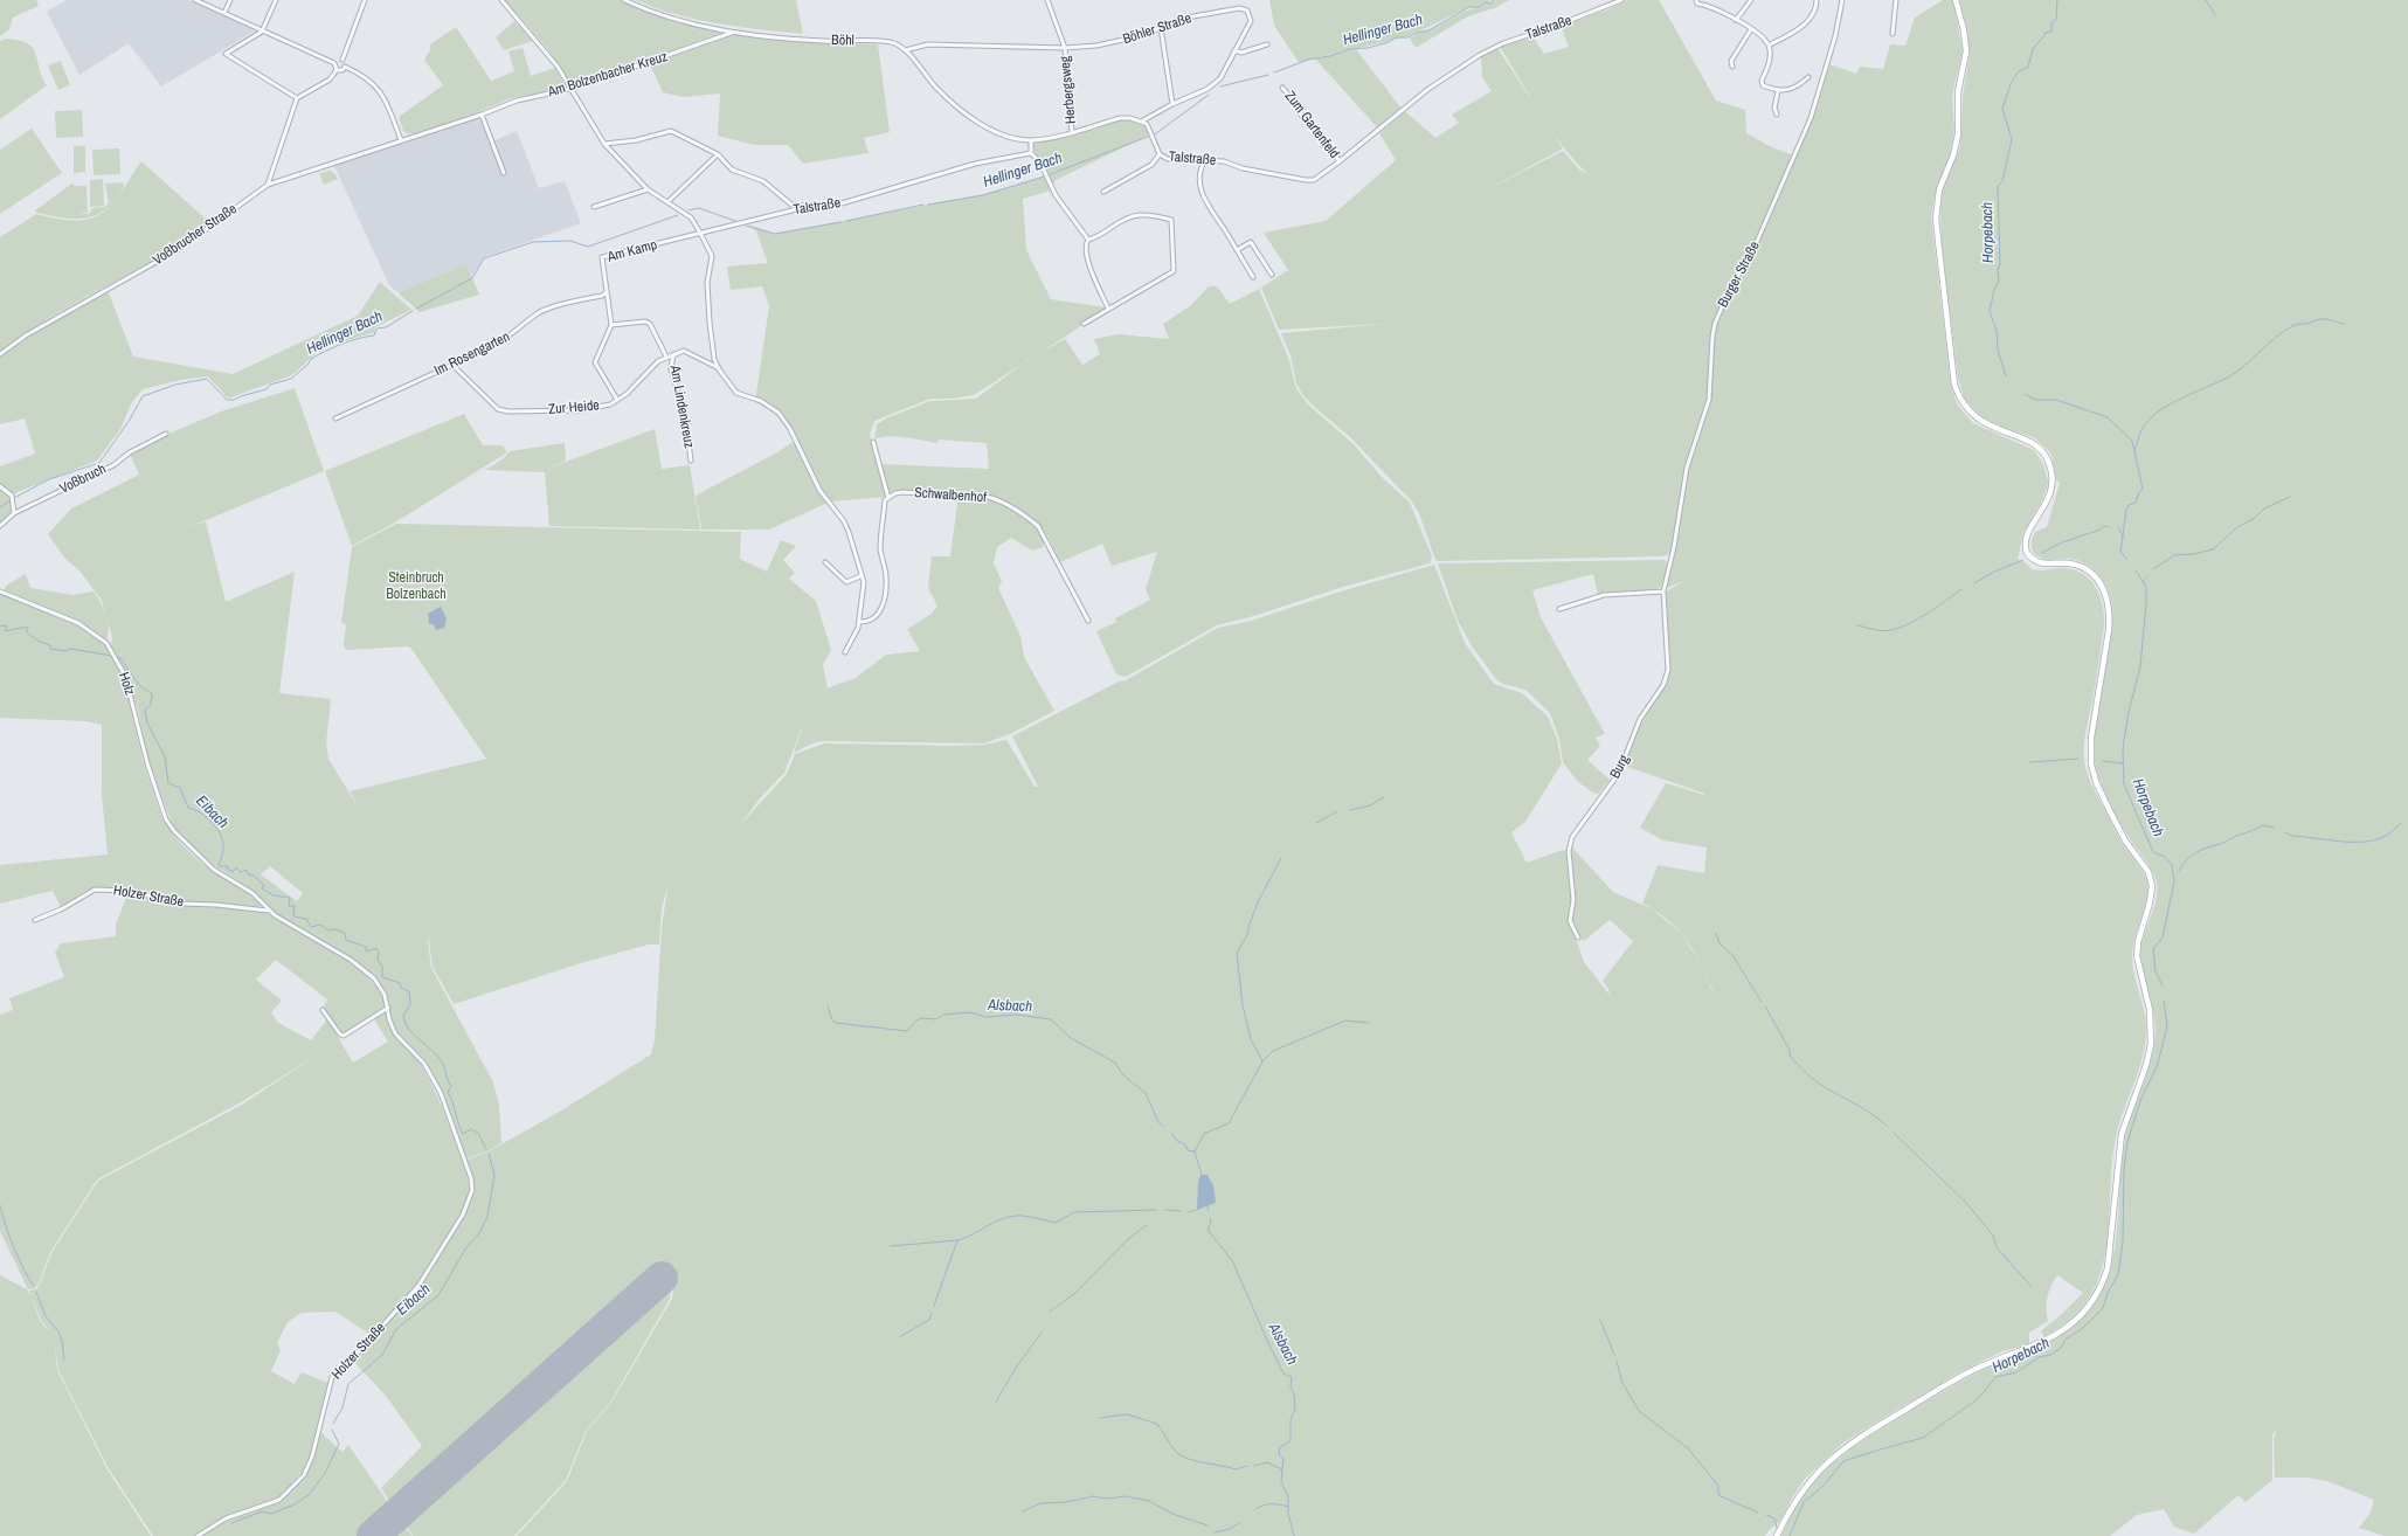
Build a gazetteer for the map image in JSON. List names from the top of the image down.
{
  "streets": {
    "street": [
      "Talstraße",
      "Böhler Straße",
      "Böhl",
      "Am Bolzenbacher Kreuz",
      "Herbergsweg",
      "Zum Gartenfeld",
      "Voßbrucher Straße",
      "Am Kamp",
      "Burger Straße",
      "Im Rosengarten",
      "Am Lindenkreuz",
      "Zur Heide",
      "Voßbruch",
      "Schwalbenhof",
      "Holz",
      "Burg",
      "Holzer Straße"
    ]
  },
  "crossings": [
    ["Talstraße", "Zum Gartenfeld"],
    ["Talstraße", "Am Kamp"],
    ["Böhler Straße", "Böhl"],
    ["Böhler Straße", "Herbergsweg"],
    ["Böhl", "Am Bolzenbacher Kreuz"],
    ["Am Bolzenbacher Kreuz", "Voßbrucher Straße"],
    ["Am Kamp", "Im Rosengarten"],
    ["Burger Straße", "Burg"],
    ["Im Rosengarten", "Zur Heide"],
    ["Am Lindenkreuz", "Zur Heide"],
    ["Holz", "Holzer Straße"]
  ],
  "water": [
    "Hellinger Bach",
    "Horpebach",
    "Eibach",
    "Alsbach"
  ],
  "parks": ["Steinbruch Bolzenbach"]
}
